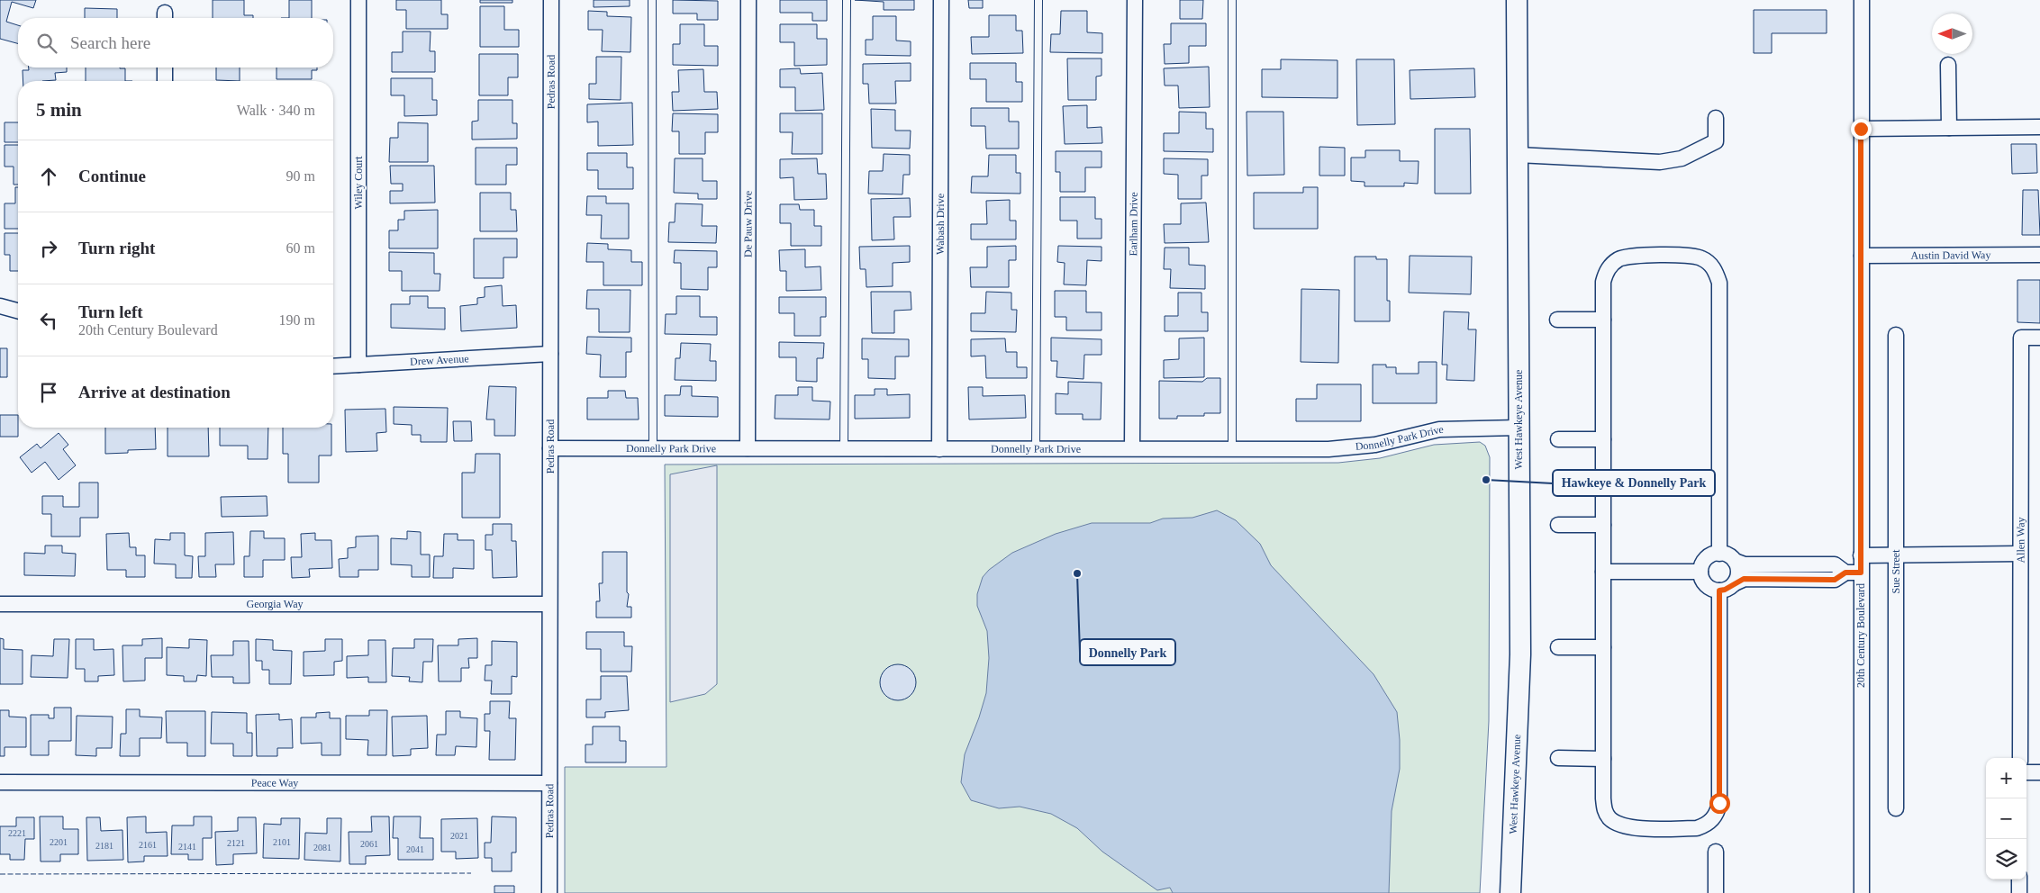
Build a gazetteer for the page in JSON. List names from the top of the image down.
{
  "streets": {
    "street": [
      "Pedras Road",
      "Wiley Court",
      "De Pauw Drive",
      "Wabash Drive",
      "Earlham Drive",
      "Austin David Way",
      "Drew Avenue",
      "West Hawkeye Avenue",
      "Donnelly Park Drive",
      "Allen Way",
      "Sue Street",
      "Georgia Way",
      "20th Century Boulevard",
      "Peace Way"
    ]
  },
  "crossings": [
    ["Pedras Road", "Drew Avenue"],
    ["Pedras Road", "Donnelly Park Drive"],
    ["Pedras Road", "Georgia Way"],
    ["Pedras Road", "Peace Way"],
    ["Wiley Court", "Drew Avenue"],
    ["De Pauw Drive", "Donnelly Park Drive"],
    ["Wabash Drive", "Donnelly Park Drive"],
    ["Earlham Drive", "Donnelly Park Drive"],
    ["Austin David Way", "20th Century Boulevard"],
    ["West Hawkeye Avenue", "Donnelly Park Drive"]
  ],
  "places": ["Hawkeye & Donnelly Park", "Donnelly Park"],
  "house_numbers": [
    "2221",
    "2021",
    "2201",
    "2101",
    "2121",
    "2061",
    "2161",
    "2181",
    "2141",
    "2081",
    "2041"
  ],
  "north": "left",
  "page": {
    "search": "Search here",
    "heading": ["5 min", "Walk · 340 m"],
    "list": [
      ["Continue", "90 m"],
      ["Turn right", "60 m"],
      ["Turn left", "20th Century Boulevard", "190 m"],
      "Arrive at destination"
    ],
    "map_buttons": ["+", "−"]
  }
}
